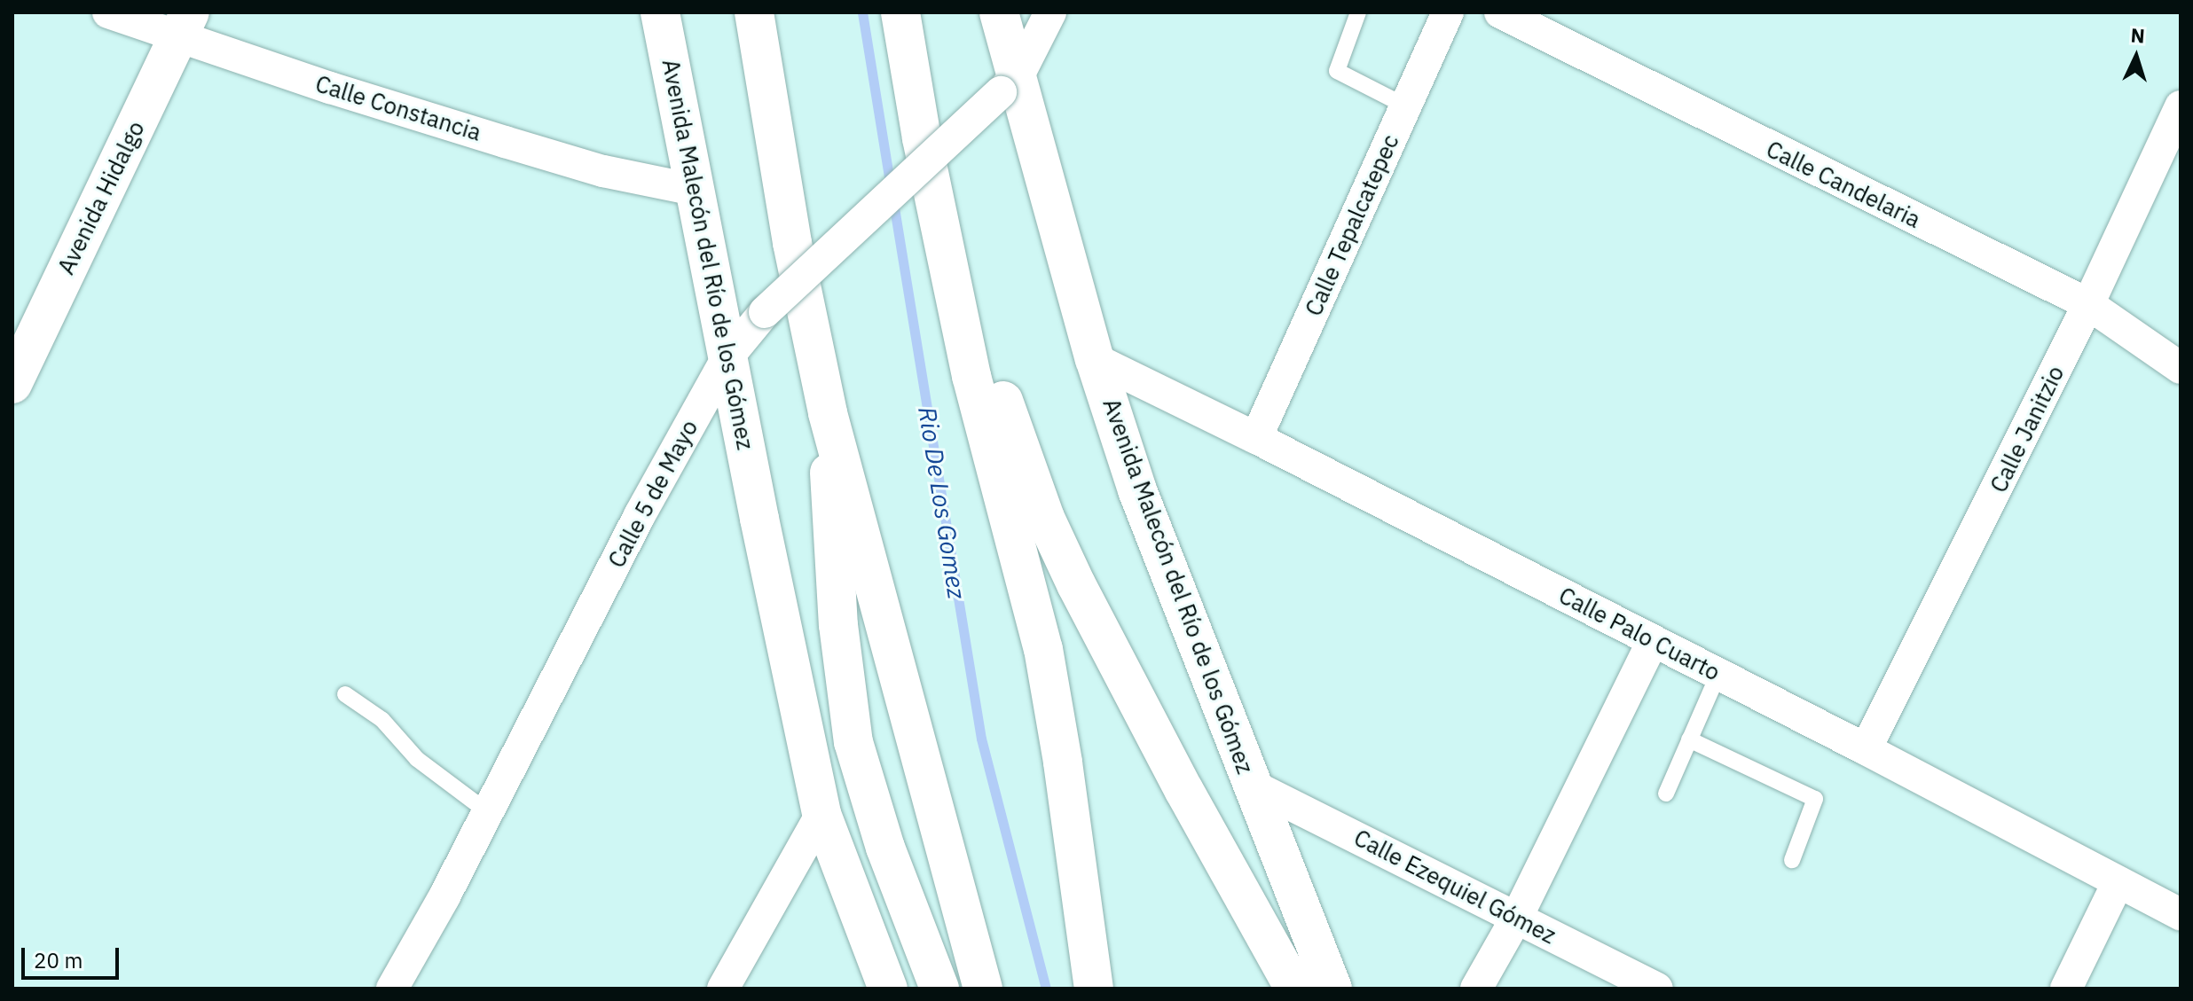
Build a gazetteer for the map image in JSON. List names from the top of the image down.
{
  "streets": {
    "main road": ["Avenida Hidalgo", "Avenida Malecón del Río de los Gómez"],
    "street": [
      "Calle Constancia",
      "Calle Candelaria",
      "Calle Tepalcatepec",
      "Calle Janitzio",
      "Calle 5 de Mayo",
      "Calle Palo Cuarto",
      "Calle Ezequiel Gómez"
    ]
  },
  "crossings": [
    ["Calle Constancia", "Avenida Hidalgo"],
    ["Calle Constancia", "Avenida Malecón del Río de los Gómez"],
    ["Calle Candelaria", "Calle Janitzio"],
    ["Calle Tepalcatepec", "Calle Palo Cuarto"],
    ["Avenida Malecón del Río de los Gómez", "Calle 5 de Mayo"],
    ["Avenida Malecón del Río de los Gómez", "Calle Palo Cuarto"],
    ["Avenida Malecón del Río de los Gómez", "Calle Ezequiel Gómez"],
    ["Calle Janitzio", "Calle Palo Cuarto"]
  ],
  "water": ["Rio De Los Gomez"],
  "scale_bar": "20 m",
  "north": "top"
}
